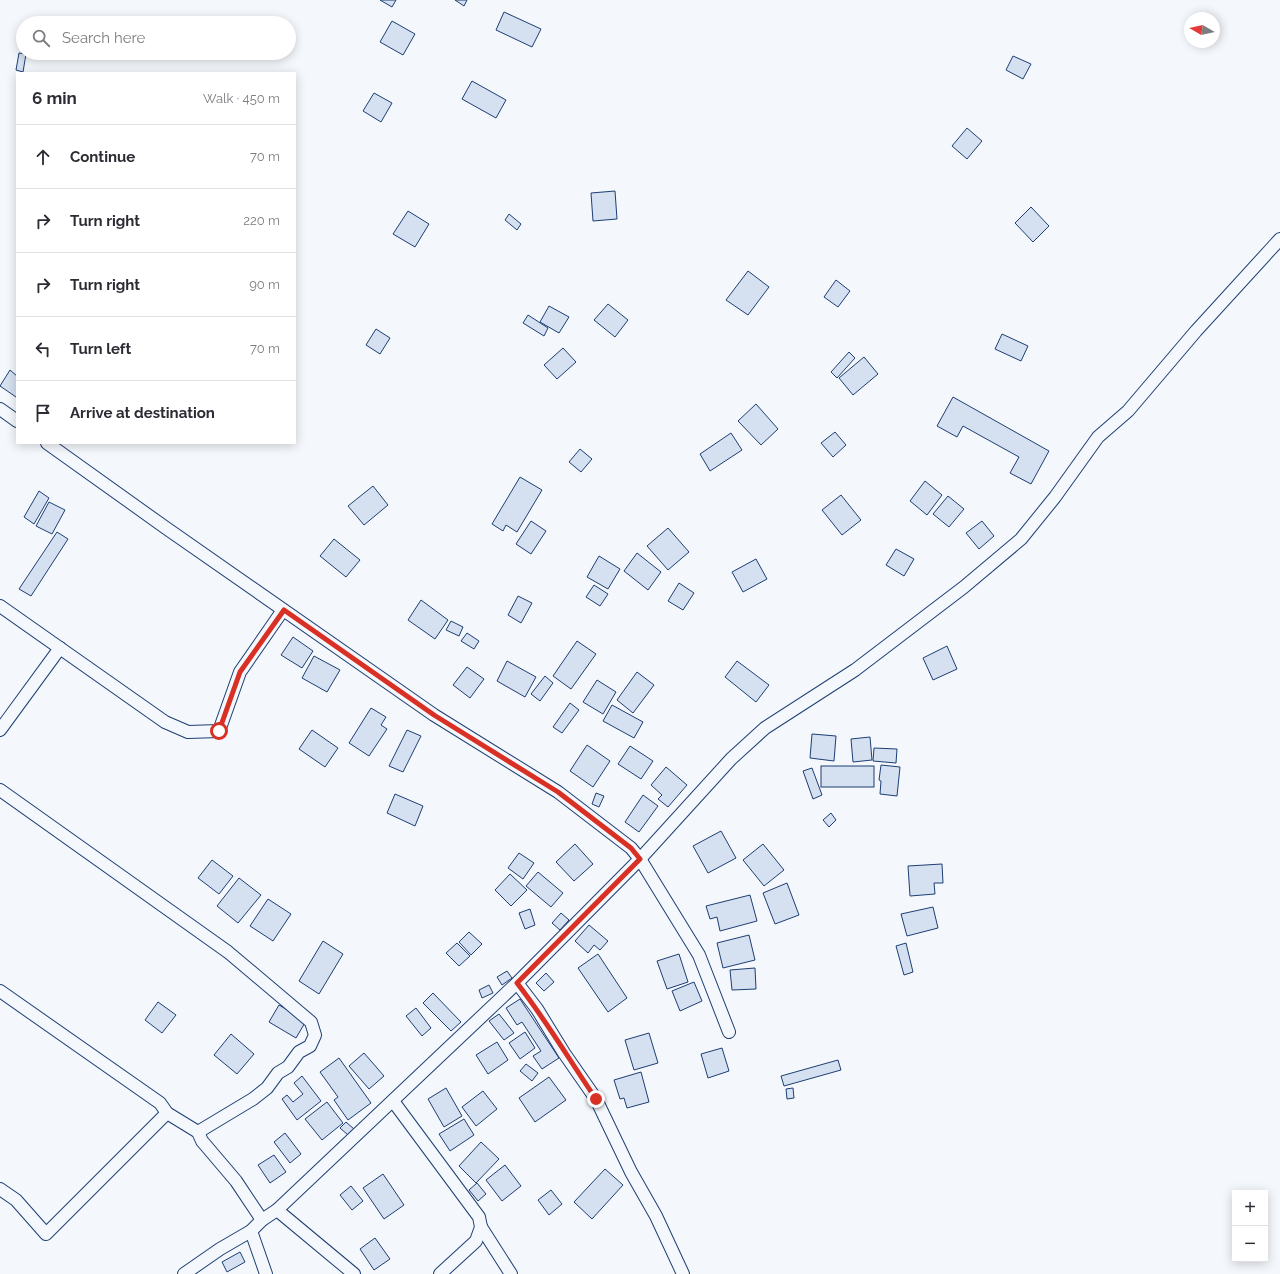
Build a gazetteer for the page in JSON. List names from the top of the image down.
{
  "north": "left",
  "page": {
    "search": "Search here",
    "heading": ["6 min", "Walk · 450 m"],
    "list": [
      ["Continue", "70 m"],
      ["Turn right", "220 m"],
      ["Turn right", "90 m"],
      ["Turn left", "70 m"],
      "Arrive at destination"
    ],
    "map_buttons": ["+", "−"]
  }
}
